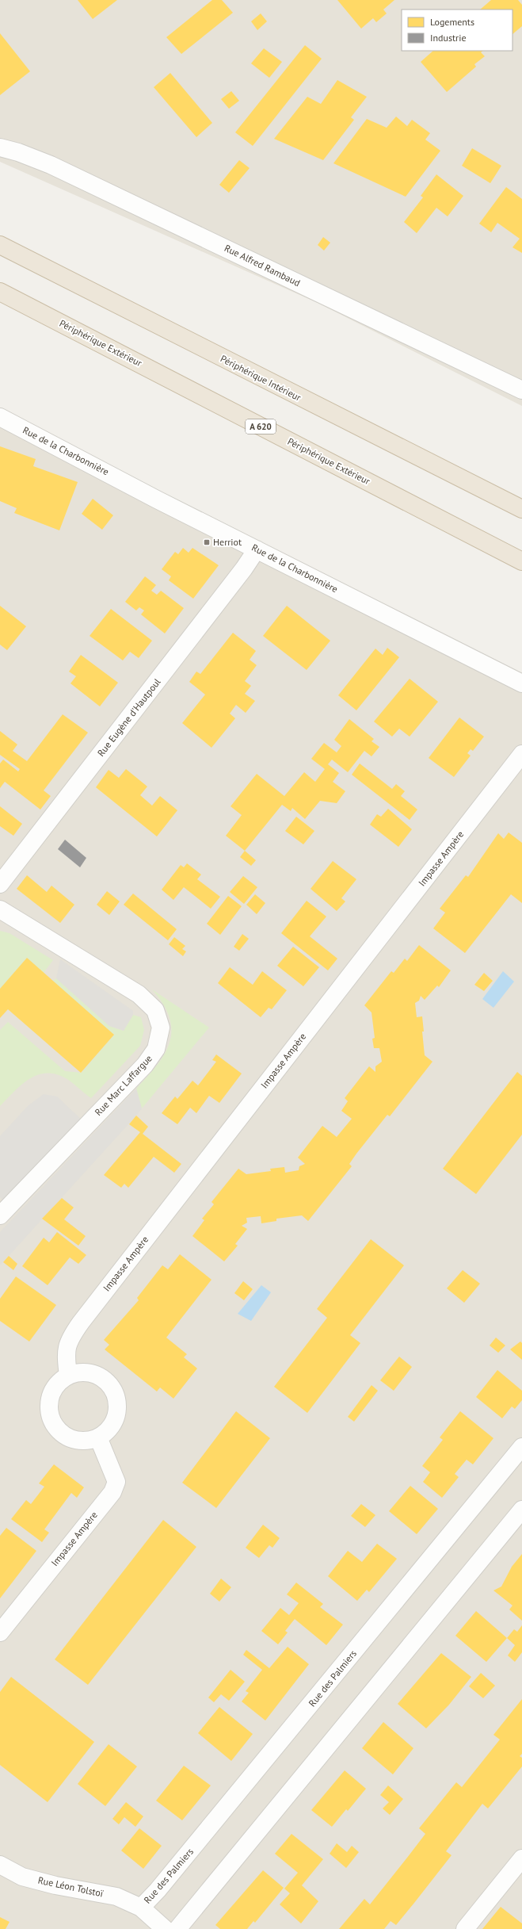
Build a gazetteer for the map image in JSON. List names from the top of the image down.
{
  "streets": {
    "highway": ["Périphérique Extérieur", "Périphérique Intérieur", "A 620"],
    "street": [
      "Rue Alfred Rambaud",
      "Rue de la Charbonnière",
      "Rue Eugène d'Hautpoul",
      "Impasse Ampère",
      "Rue Marc Laffargue",
      "Rue des Palmiers",
      "Rue Léon Tolstoï"
    ]
  },
  "crossings": [
    ["Rue de la Charbonnière", "Rue Eugène d'Hautpoul"],
    ["Rue des Palmiers", "Rue Léon Tolstoï"]
  ],
  "places": {
    "transit": ["Herriot"]
  },
  "legend": ["Logements", "Industrie"]
}
